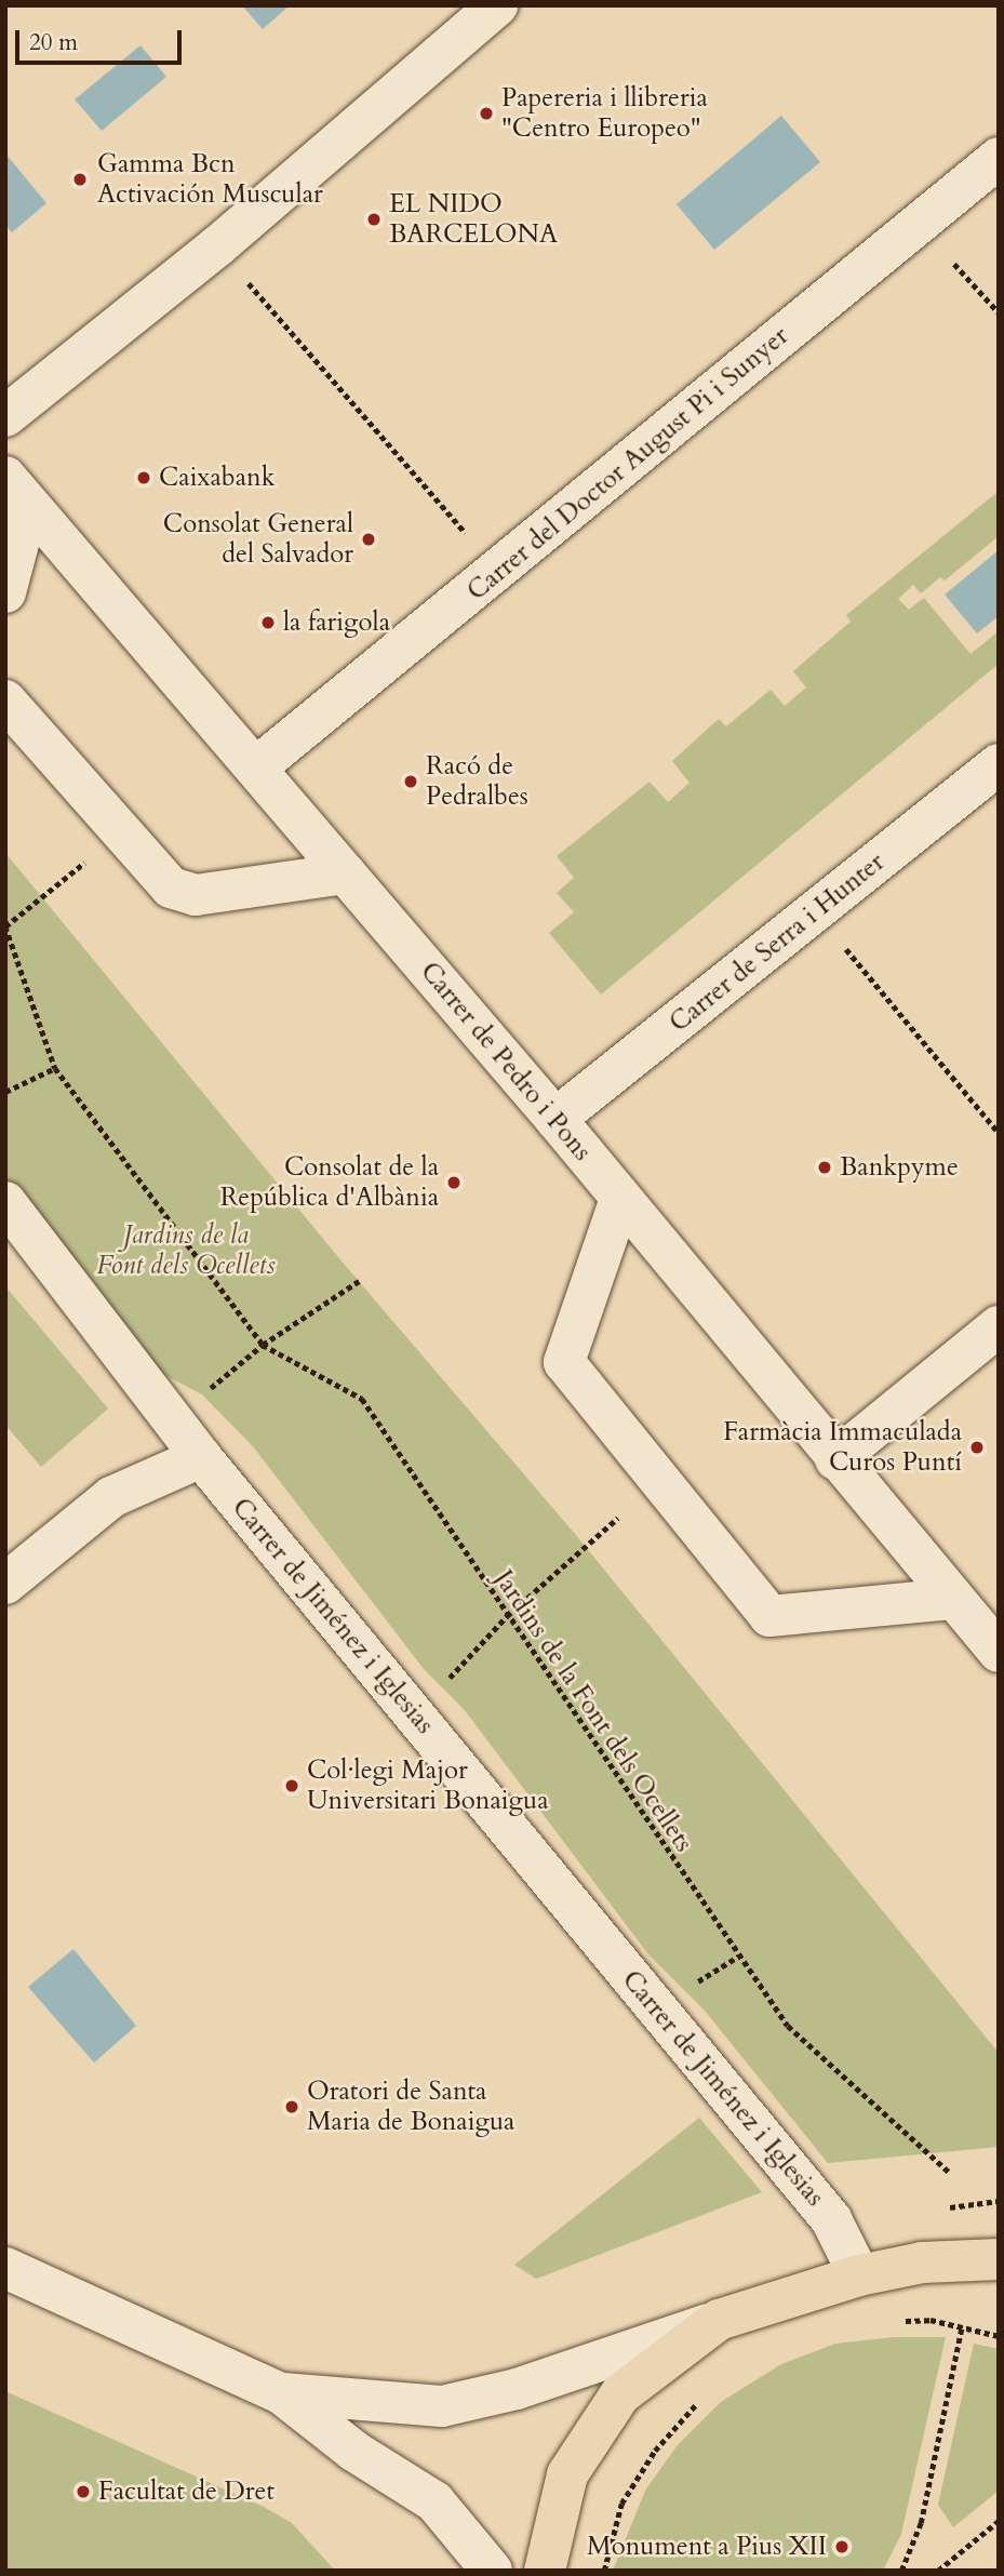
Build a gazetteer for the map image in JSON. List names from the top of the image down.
{
  "streets": {
    "street": [
      "Carrer del Doctor August Pi i Sunyer",
      "Carrer de Serra i Hunter",
      "Carrer de Pedro i Pons",
      "Carrer de Jiménez i Iglesias"
    ],
    "path": ["Jardins de la Font dels Ocellets"]
  },
  "crossings": [
    ["Carrer del Doctor August Pi i Sunyer", "Carrer de Pedro i Pons"],
    ["Carrer de Serra i Hunter", "Carrer de Pedro i Pons"]
  ],
  "parks": ["Jardins de la Font dels Ocellets"],
  "places": [
    "Papereria i llibreria \"Centro Europeo\"",
    "Gamma Bcn Activación Muscular",
    "EL NIDO BARCELONA",
    "Caixabank",
    "Consolat General del Salvador",
    "la farigola",
    "Racó de Pedralbes",
    "Bankpyme",
    "Consolat de la República d'Albània",
    "Farmàcia Immaculada Curos Puntí",
    "Col·legi Major Universitari Bonaigua",
    "Oratori de Santa Maria de Bonaigua",
    "Facultat de Dret",
    "Monument a Pius XII"
  ],
  "scale_bar": "20 m"
}
